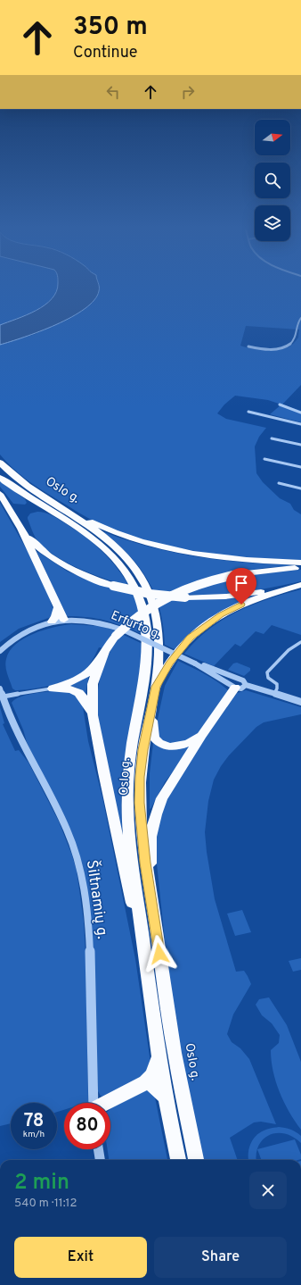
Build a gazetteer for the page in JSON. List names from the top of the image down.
{
  "streets": {
    "highway": ["Oslo g."],
    "street": ["Erfurto g.", "Šiltnamių g."]
  },
  "north": "right",
  "page": {
    "turn": ["350 m", "Continue"],
    "speed": "78 km/h",
    "limit": "80",
    "heading": ["2 min", "540 m · 11:12"],
    "buttons": ["Exit", "Share"]
  }
}
